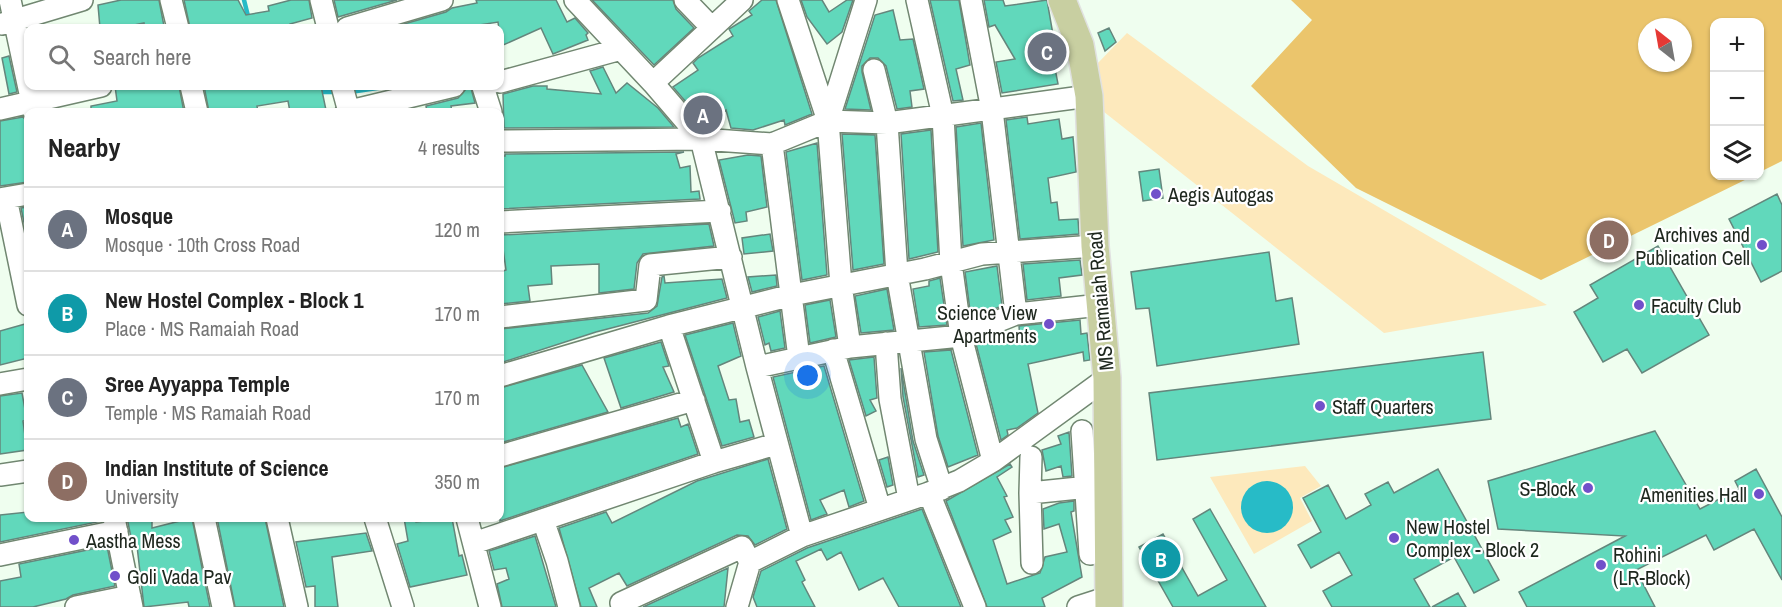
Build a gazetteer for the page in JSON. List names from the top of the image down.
{
  "streets": {
    "main road": ["MS Ramaiah Road"]
  },
  "places": [
    "Aegis Autogas",
    "Archives and Publication Cell",
    "Faculty Club",
    "Science View Apartments",
    "Staff Quarters",
    "S-Block",
    "Amenities Hall",
    "New Hostel Complex - Block 2",
    "Aastha Mess",
    "Rohini (LR-Block)",
    "Goli Vada Pav"
  ],
  "north": "top left",
  "page": {
    "map_buttons": ["+", "−"],
    "search": "Search here",
    "pins": [
      "C",
      "A",
      "D",
      "B"
    ],
    "heading": ["Nearby", "4 results"],
    "list": [
      {
        "mark": "A",
        "name": "Mosque",
        "note": "Mosque · 10th Cross Road",
        "value": "120 m"
      },
      {
        "mark": "B",
        "name": "New Hostel Complex - Block 1",
        "note": "Place · MS Ramaiah Road",
        "value": "170 m"
      },
      {
        "mark": "C",
        "name": "Sree Ayyappa Temple",
        "note": "Temple · MS Ramaiah Road",
        "value": "170 m"
      },
      {
        "mark": "D",
        "name": "Indian Institute of Science",
        "note": "University",
        "value": "350 m"
      }
    ]
  }
}
